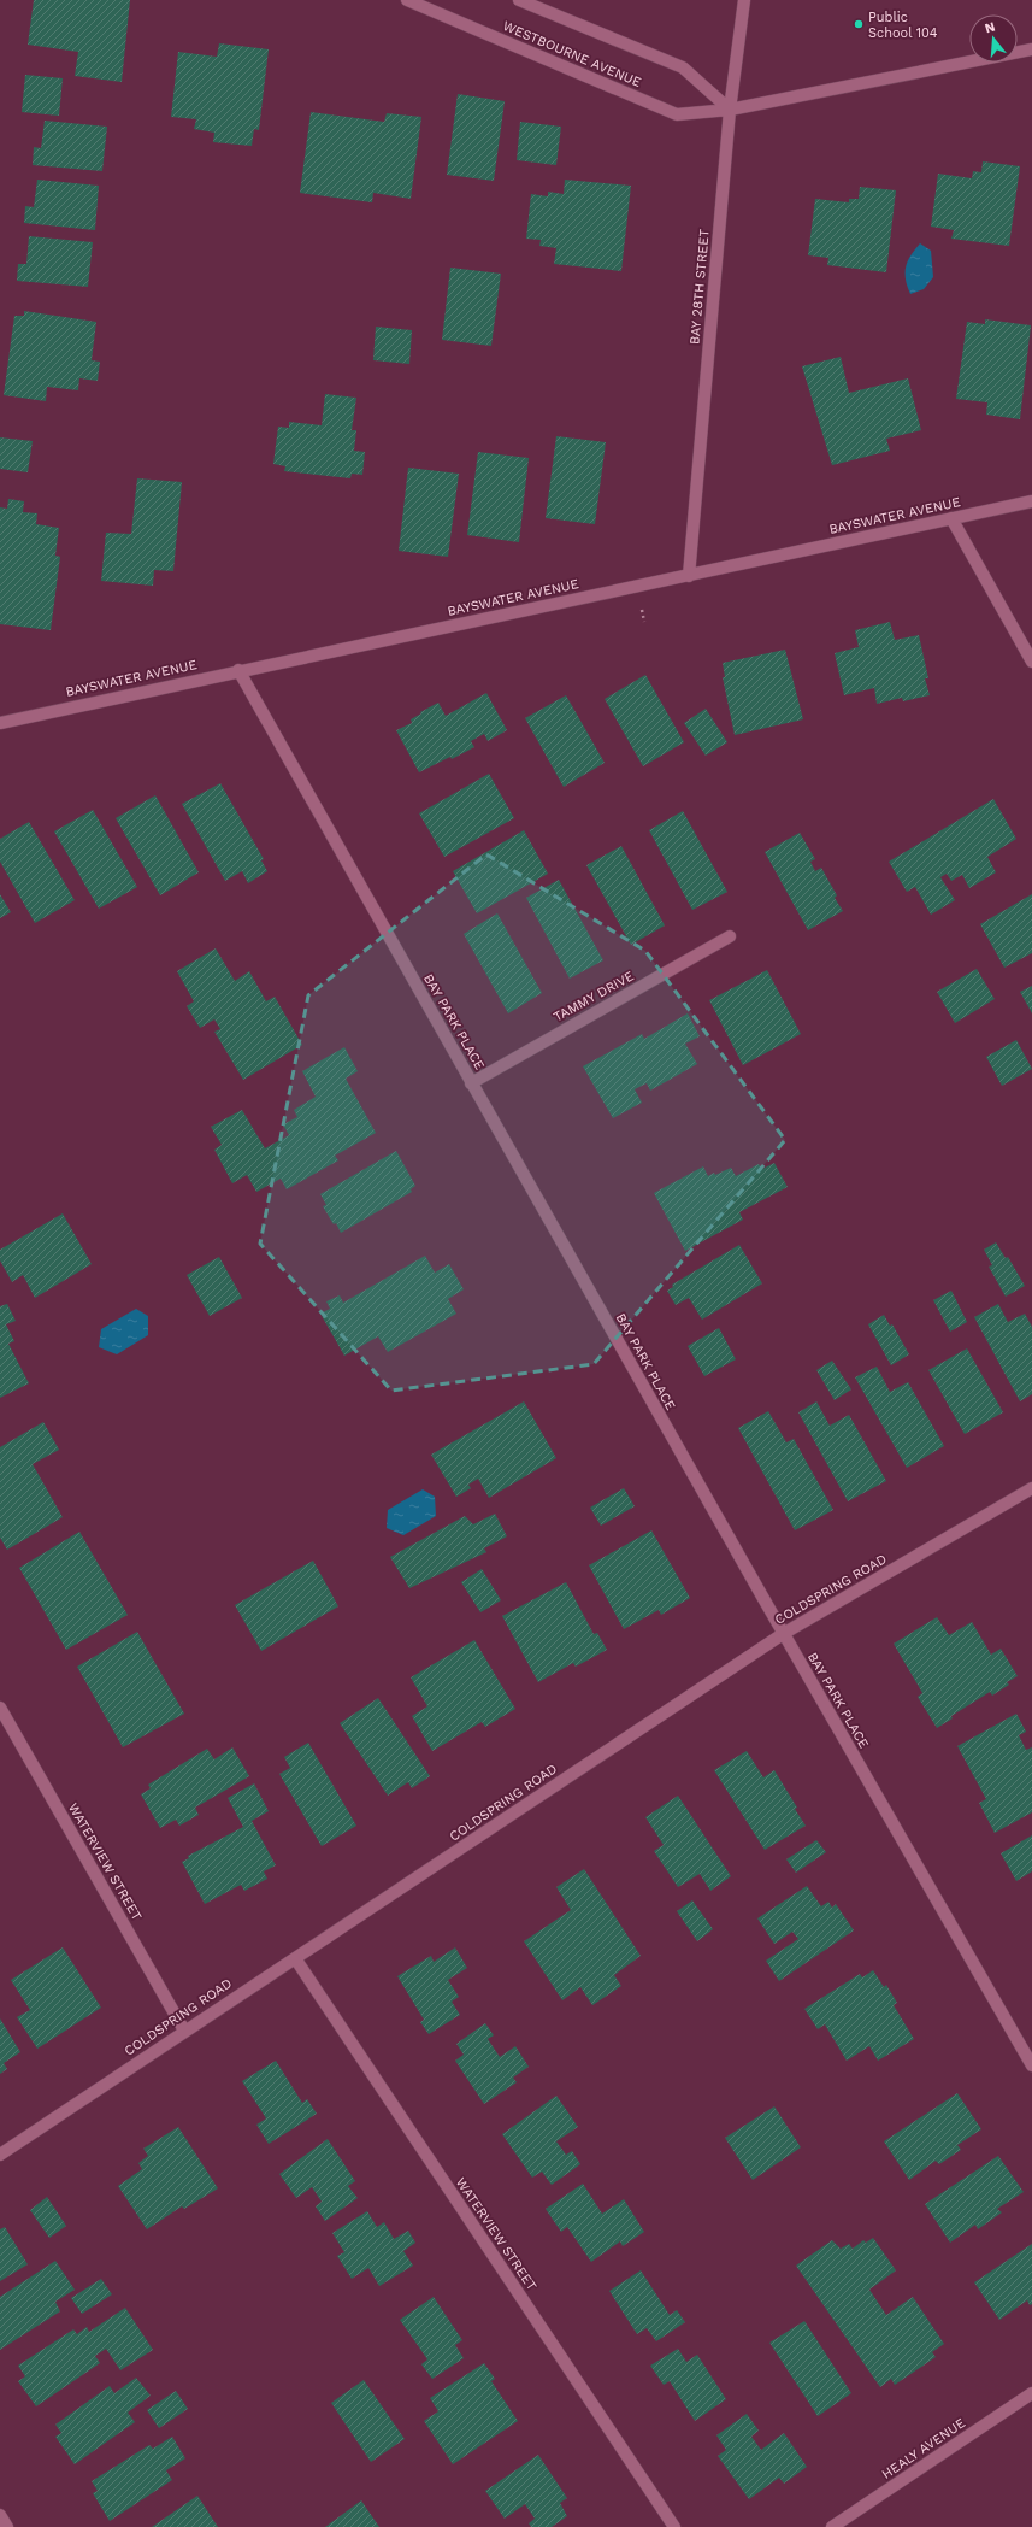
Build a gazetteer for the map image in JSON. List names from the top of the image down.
{
  "streets": {
    "street": [
      "WESTBOURNE AVENUE",
      "BAY 28TH STREET",
      "BAYSWATER AVENUE",
      "TAMMY DRIVE",
      "BAY PARK PLACE",
      "COLDSPRING ROAD",
      "WATERVIEW STREET",
      "HEALY AVENUE"
    ]
  },
  "crossings": [
    ["WESTBOURNE AVENUE", "BAY 28TH STREET"],
    ["BAY 28TH STREET", "BAYSWATER AVENUE"],
    ["BAYSWATER AVENUE", "BAY PARK PLACE"],
    ["TAMMY DRIVE", "BAY PARK PLACE"],
    ["BAY PARK PLACE", "COLDSPRING ROAD"],
    ["COLDSPRING ROAD", "WATERVIEW STREET"]
  ],
  "places": ["Public School 104"],
  "north": "top"
}
